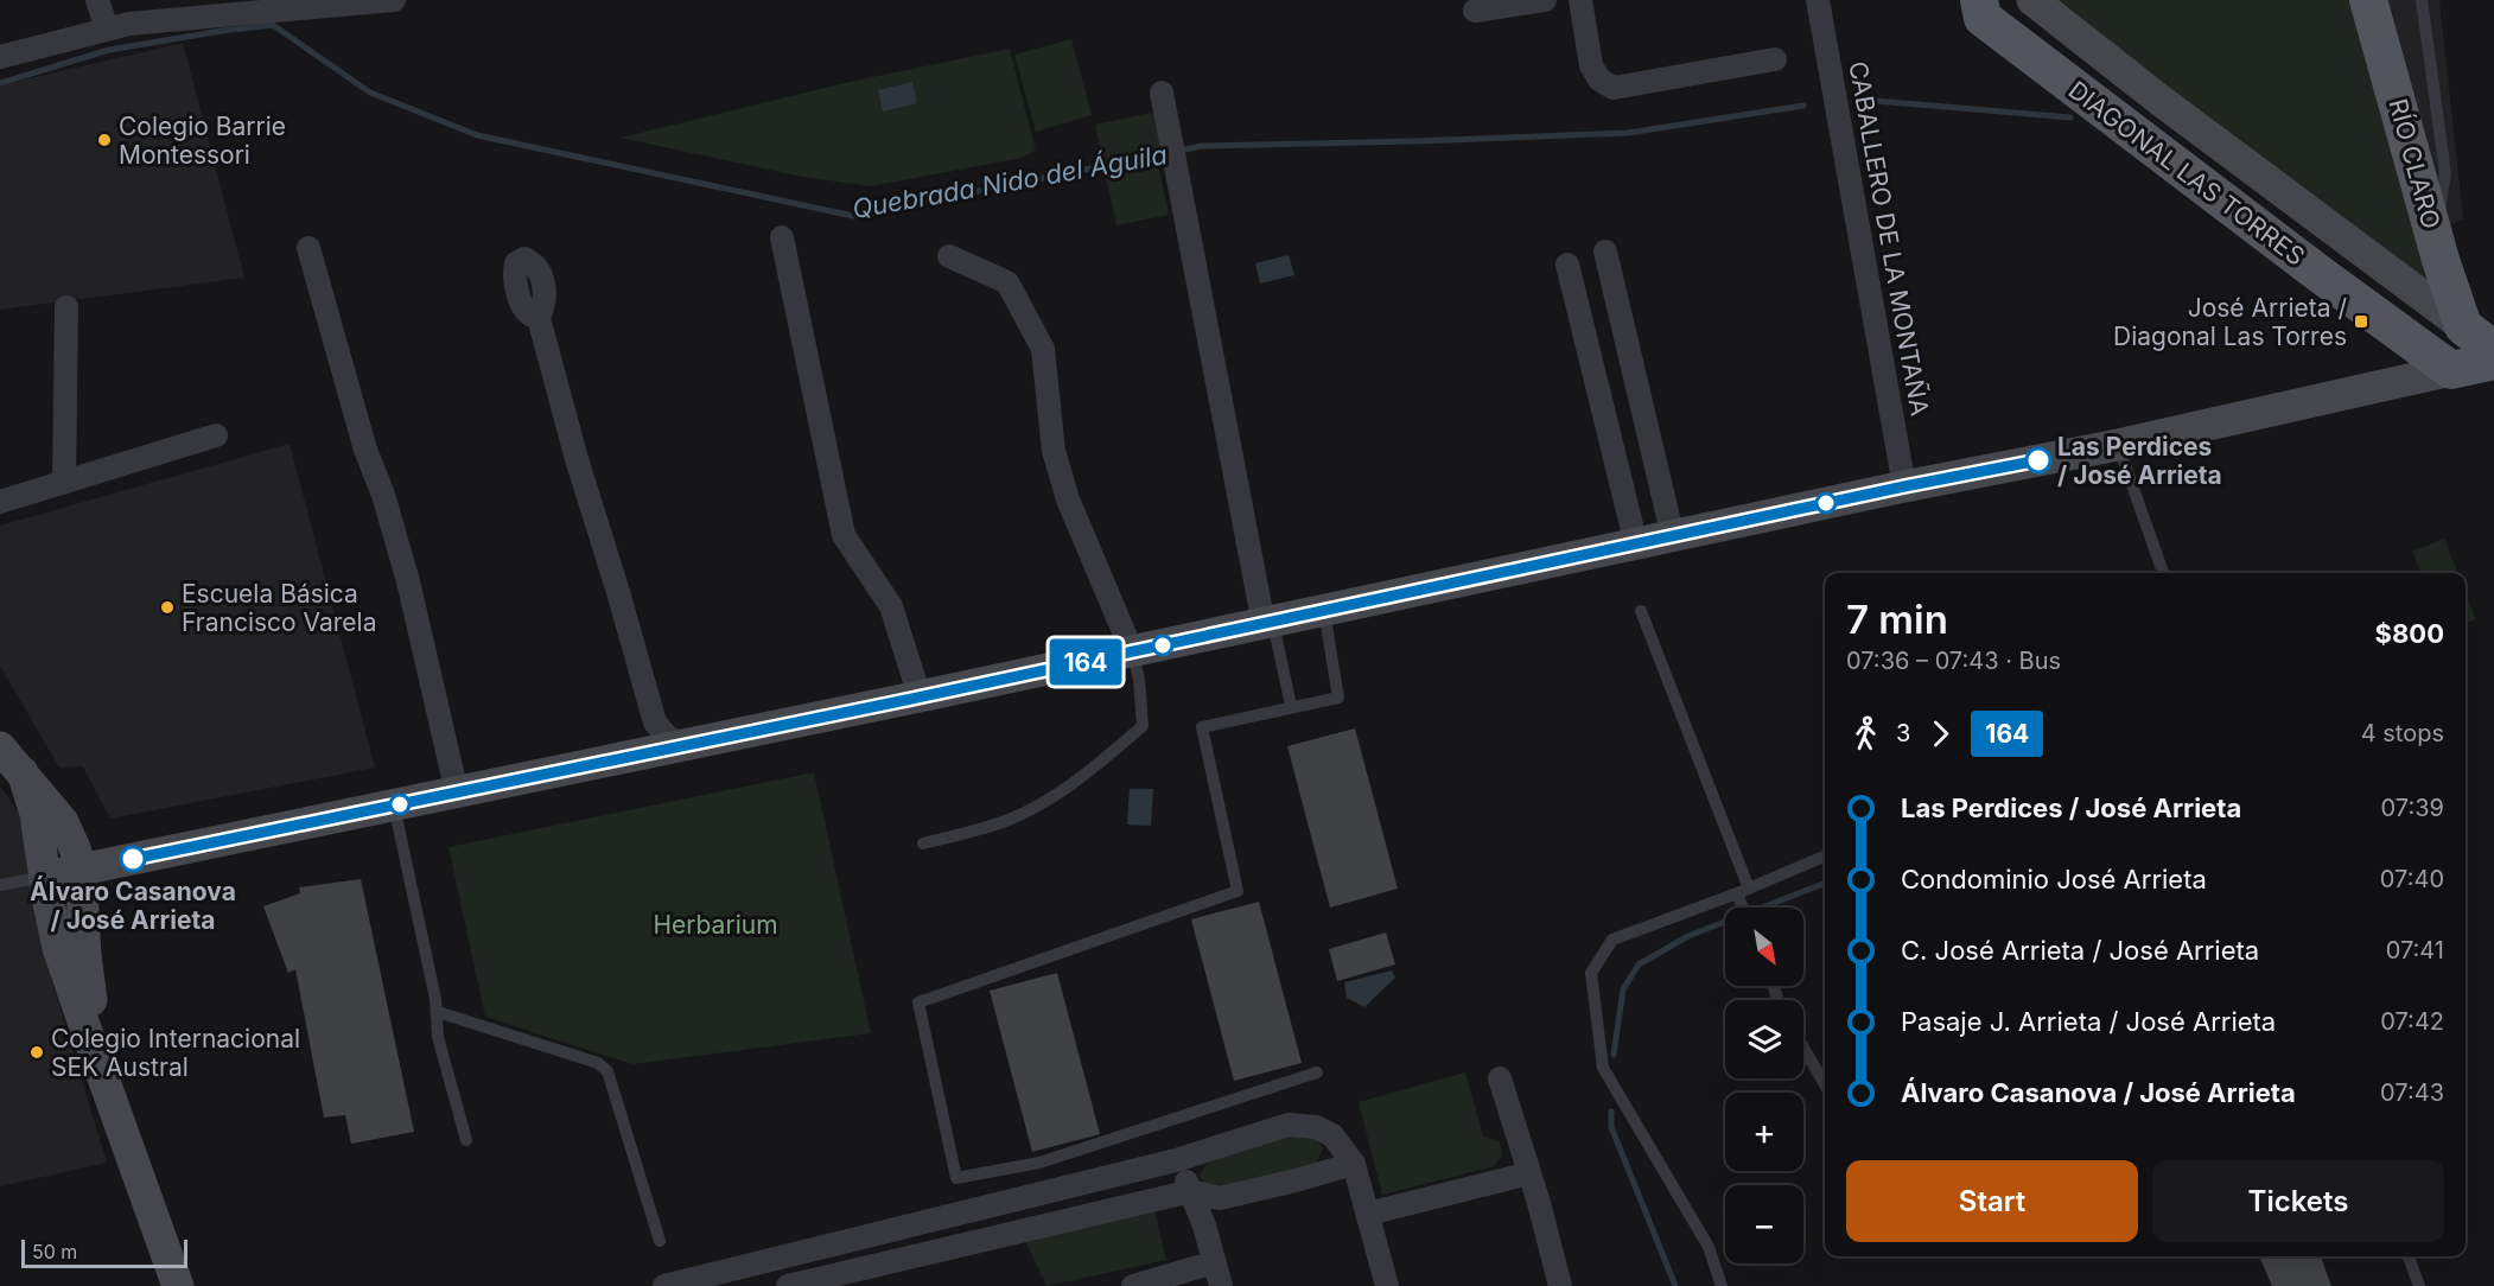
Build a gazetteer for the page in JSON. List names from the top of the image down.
{
  "streets": {
    "main road": ["RÍO CLARO", "DIAGONAL LAS TORRES"],
    "street": ["CABALLERO DE LA MONTAÑA"]
  },
  "crossings": [
    ["RÍO CLARO", "DIAGONAL LAS TORRES"]
  ],
  "water": ["Quebrada Nido del Águila"],
  "parks": ["Herbarium"],
  "places": {
    "other": [
      "Colegio Barrie Montessori",
      "Las Perdices / José Arrieta",
      "Escuela Básica Francisco Varela",
      "Álvaro Casanova / José Arrieta",
      "Colegio Internacional SEK Austral"
    ],
    "transit": ["José Arrieta / Diagonal Las Torres"]
  },
  "lines": ["bus line 164"],
  "scale_bar": "50 m",
  "north": "bottom right",
  "page": {
    "on_map": "164",
    "heading": ["7 min", "07:36 – 07:43 · Bus", "$800"],
    "legs": ["3", "164", "4 stops"],
    "list": [
      {
        "name": "Las Perdices / José Arrieta",
        "value": "07:39"
      },
      {
        "name": "Condominio José Arrieta",
        "value": "07:40"
      },
      {
        "name": "C. José Arrieta / José Arrieta",
        "value": "07:41"
      },
      {
        "name": "Pasaje J. Arrieta / José Arrieta",
        "value": "07:42"
      },
      {
        "name": "Álvaro Casanova / José Arrieta",
        "value": "07:43"
      }
    ],
    "map_buttons": ["+", "−"],
    "buttons": ["Start", "Tickets"],
    "scale": "50 m"
  }
}
